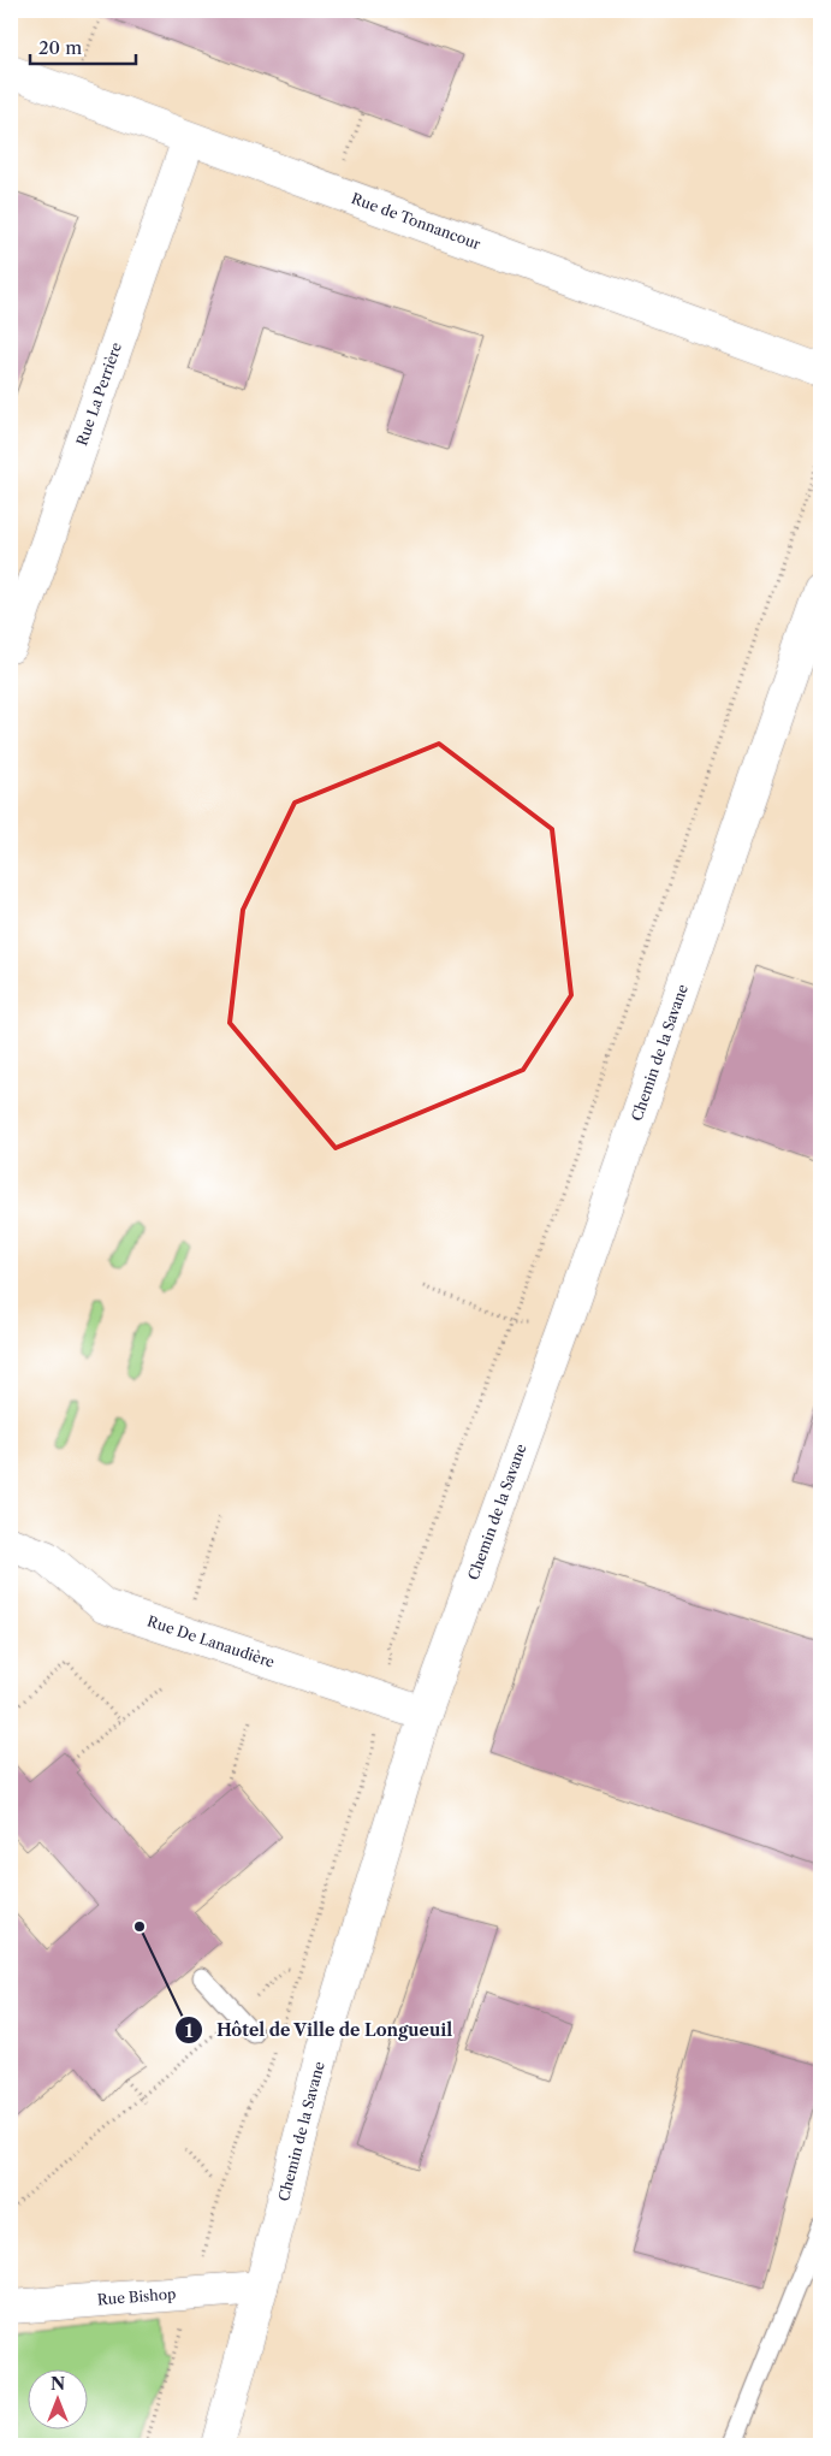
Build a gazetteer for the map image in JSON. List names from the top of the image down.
{
  "streets": {
    "street": [
      "Rue de Tonnancour",
      "Rue La Perrière",
      "Chemin de la Savane",
      "Rue De Lanaudière",
      "Rue Bishop"
    ]
  },
  "crossings": [
    ["Rue de Tonnancour", "Rue La Perrière"],
    ["Chemin de la Savane", "Rue De Lanaudière"],
    ["Chemin de la Savane", "Rue Bishop"]
  ],
  "places": ["Hôtel de Ville de Longueuil"],
  "scale_bar": "20 m",
  "north": "top"
}
